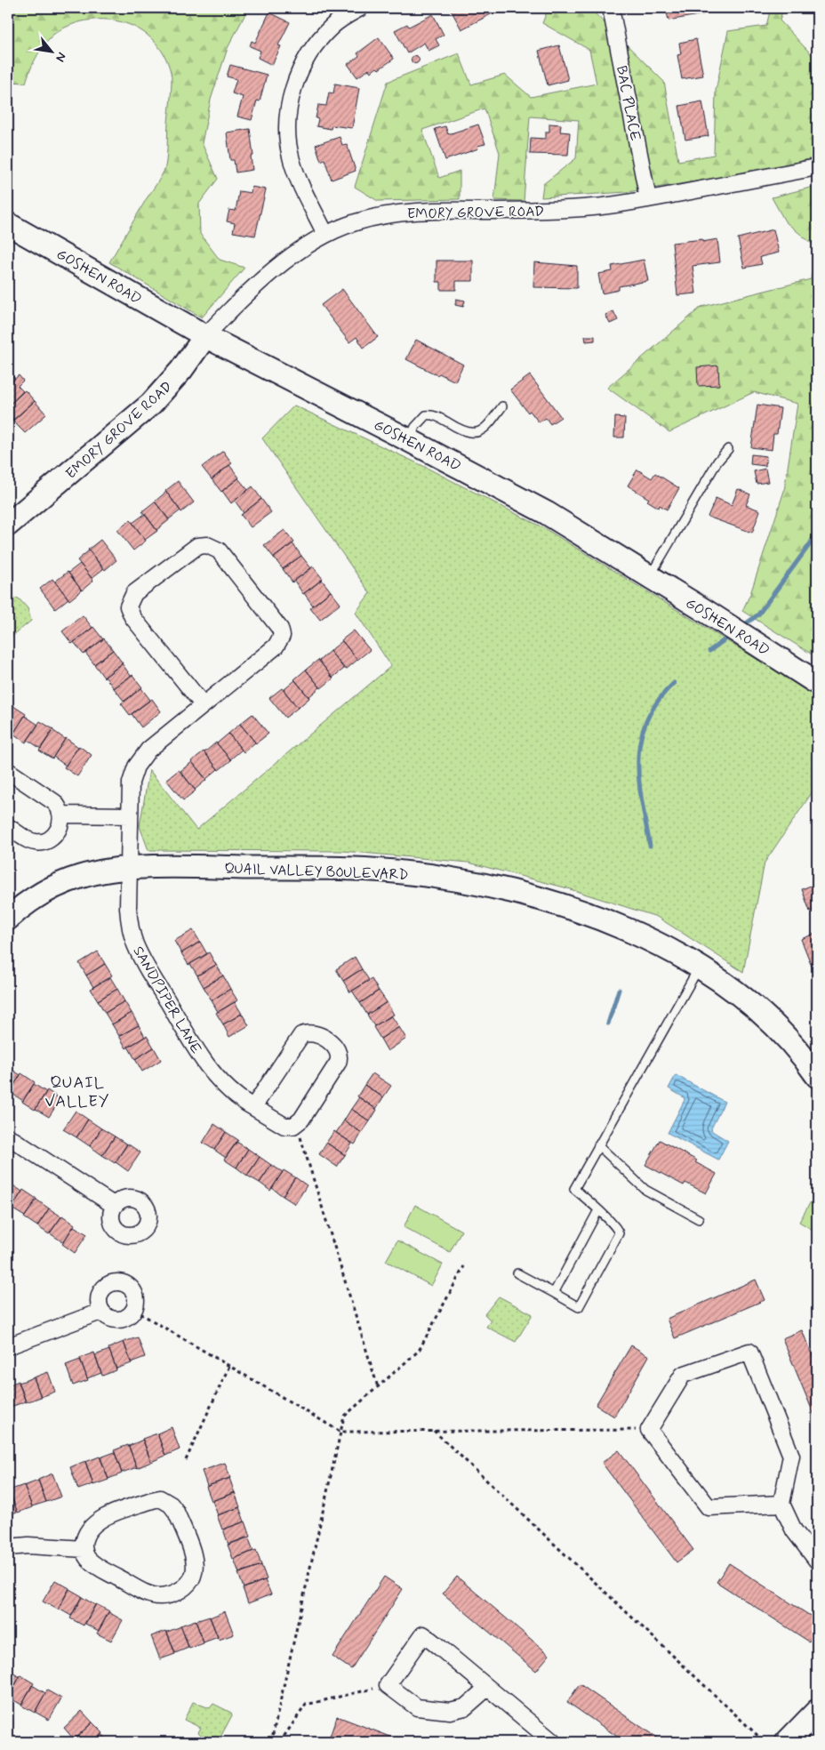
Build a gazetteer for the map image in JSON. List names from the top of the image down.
{
  "streets": {
    "street": [
      "BAC PLACE",
      "EMORY GROVE ROAD",
      "GOSHEN ROAD",
      "QUAIL VALLEY BOULEVARD",
      "SANDPIPER LANE"
    ]
  },
  "crossings": [
    ["BAC PLACE", "EMORY GROVE ROAD"],
    ["EMORY GROVE ROAD", "GOSHEN ROAD"],
    ["QUAIL VALLEY BOULEVARD", "SANDPIPER LANE"]
  ],
  "districts": ["QUAIL VALLEY"],
  "north": "bottom right"
}
